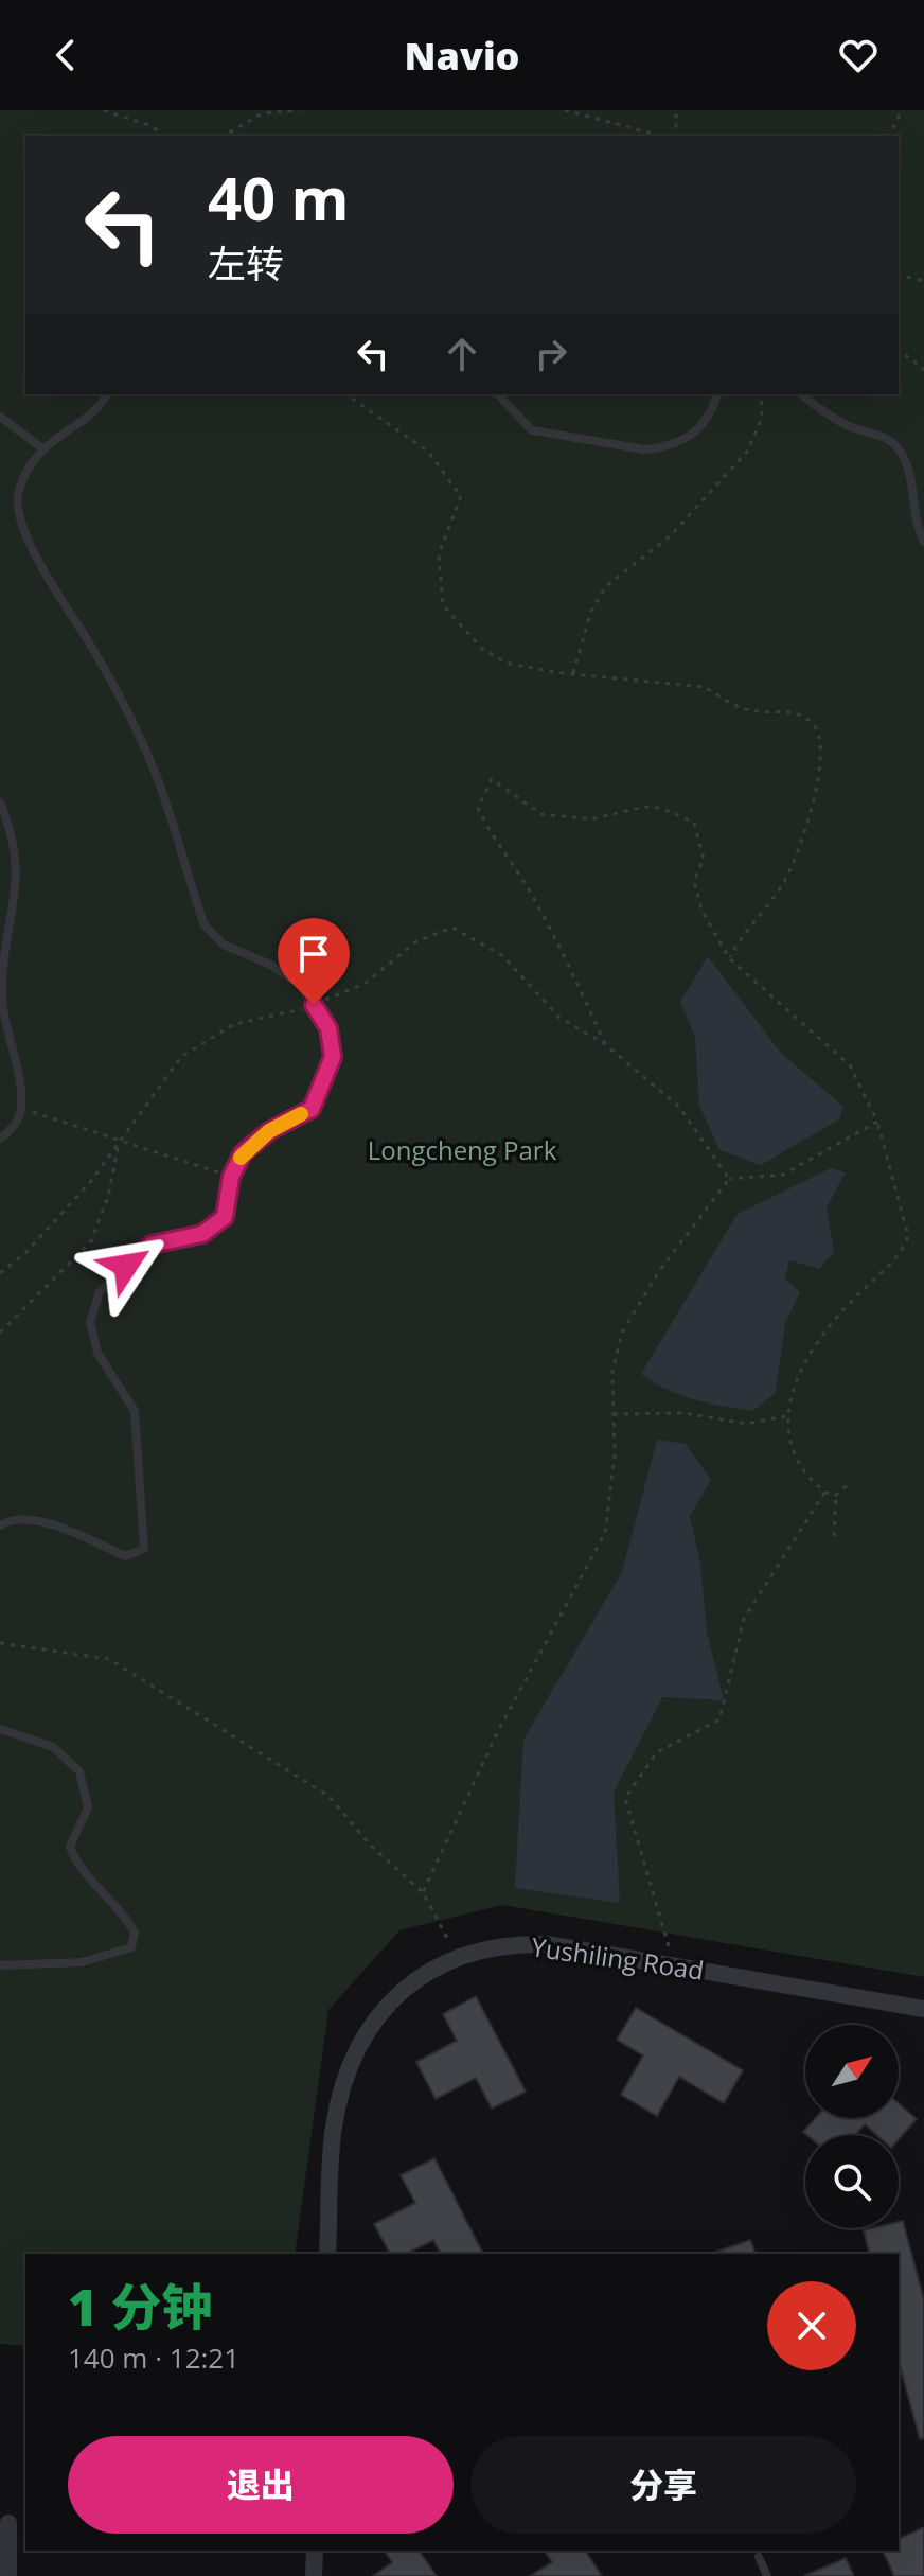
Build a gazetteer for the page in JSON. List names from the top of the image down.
{
  "streets": {
    "street": ["Yushiling Road"]
  },
  "parks": ["Longcheng Park"],
  "north": "top right",
  "page": {
    "header": "Navio",
    "turn": ["40 m", "左转"],
    "heading": ["1 分钟", "140 m · 12:21"],
    "buttons": ["退出", "分享"]
  }
}
